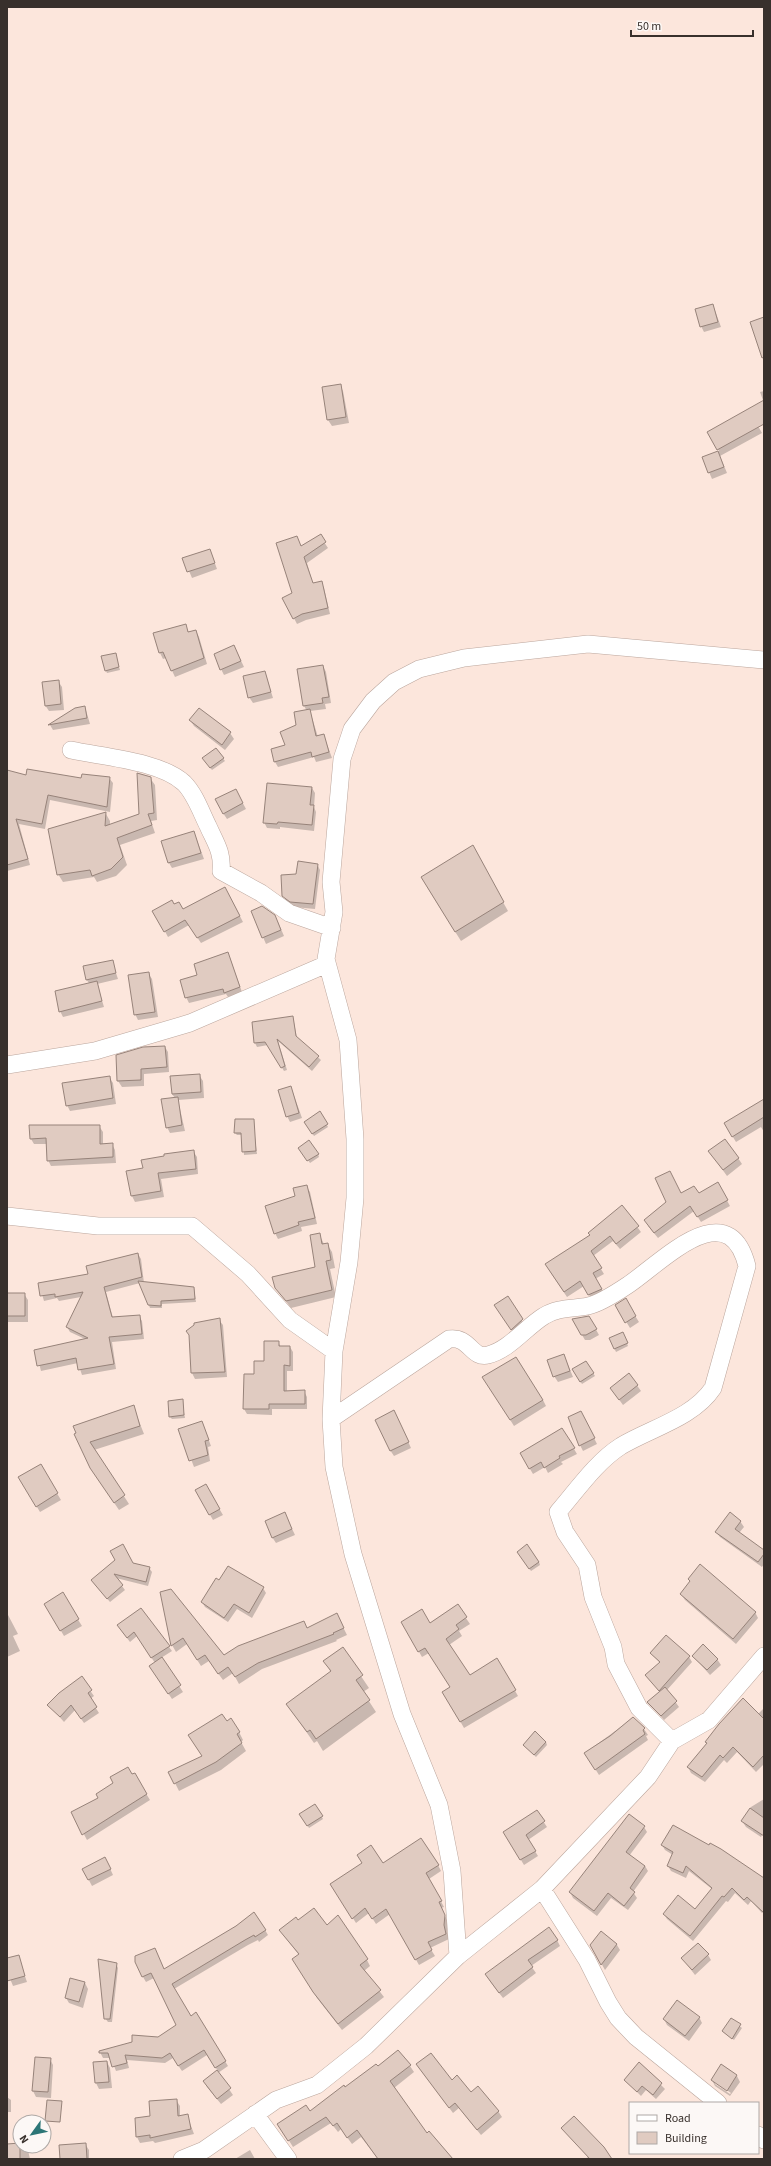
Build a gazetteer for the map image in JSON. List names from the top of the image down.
{
  "legend": ["Road", "Building"],
  "scale_bar": "50 m",
  "north": "bottom left"
}
